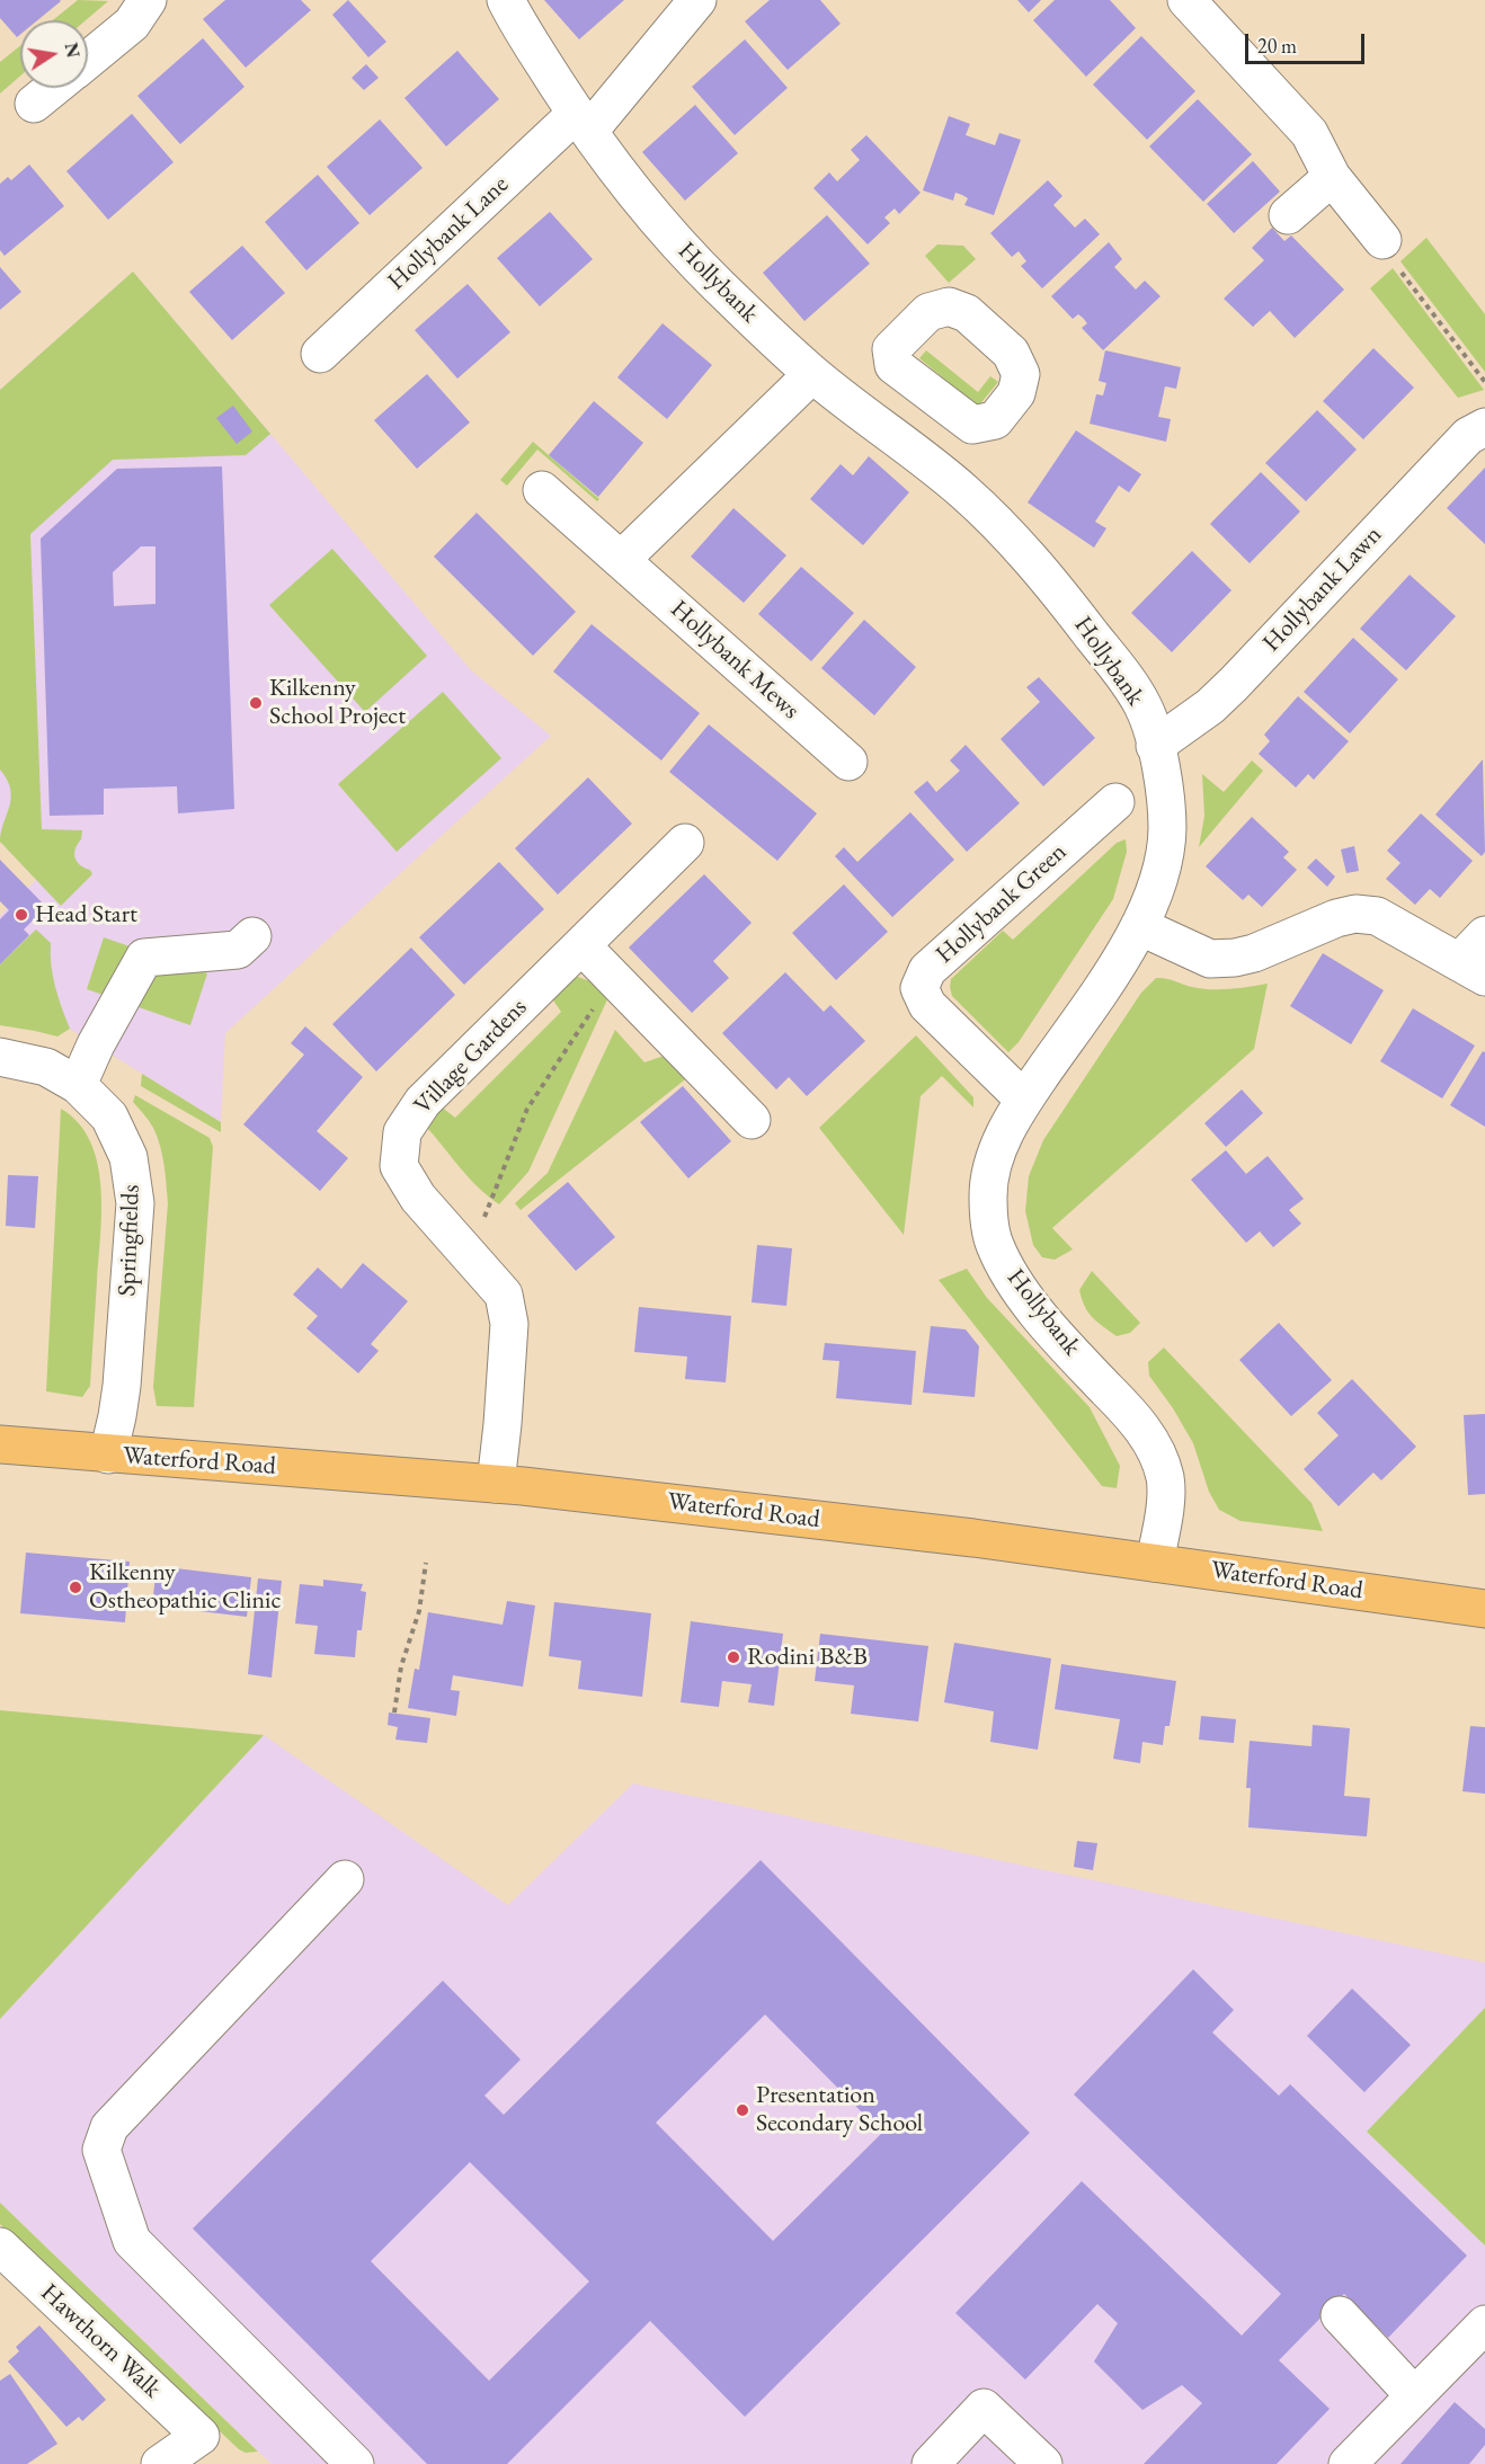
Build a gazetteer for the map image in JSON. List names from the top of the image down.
{
  "streets": {
    "main road": ["Waterford Road"],
    "street": [
      "Hollybank Lane",
      "Hollybank",
      "Hollybank Lawn",
      "Hollybank Mews",
      "Hollybank Green",
      "Village Gardens",
      "Springfields",
      "Hawthorn Walk"
    ]
  },
  "crossings": [
    ["Hollybank Lane", "Hollybank"],
    ["Hollybank", "Hollybank Lawn"],
    ["Hollybank", "Hollybank Green"],
    ["Hollybank", "Waterford Road"],
    ["Village Gardens", "Waterford Road"],
    ["Springfields", "Waterford Road"]
  ],
  "places": [
    "Kilkenny School Project",
    "Head Start",
    "Kilkenny Ostheopathic Clinic",
    "Rodini B&B",
    "Presentation Secondary School"
  ],
  "scale_bar": "20 m",
  "north": "right"
}
